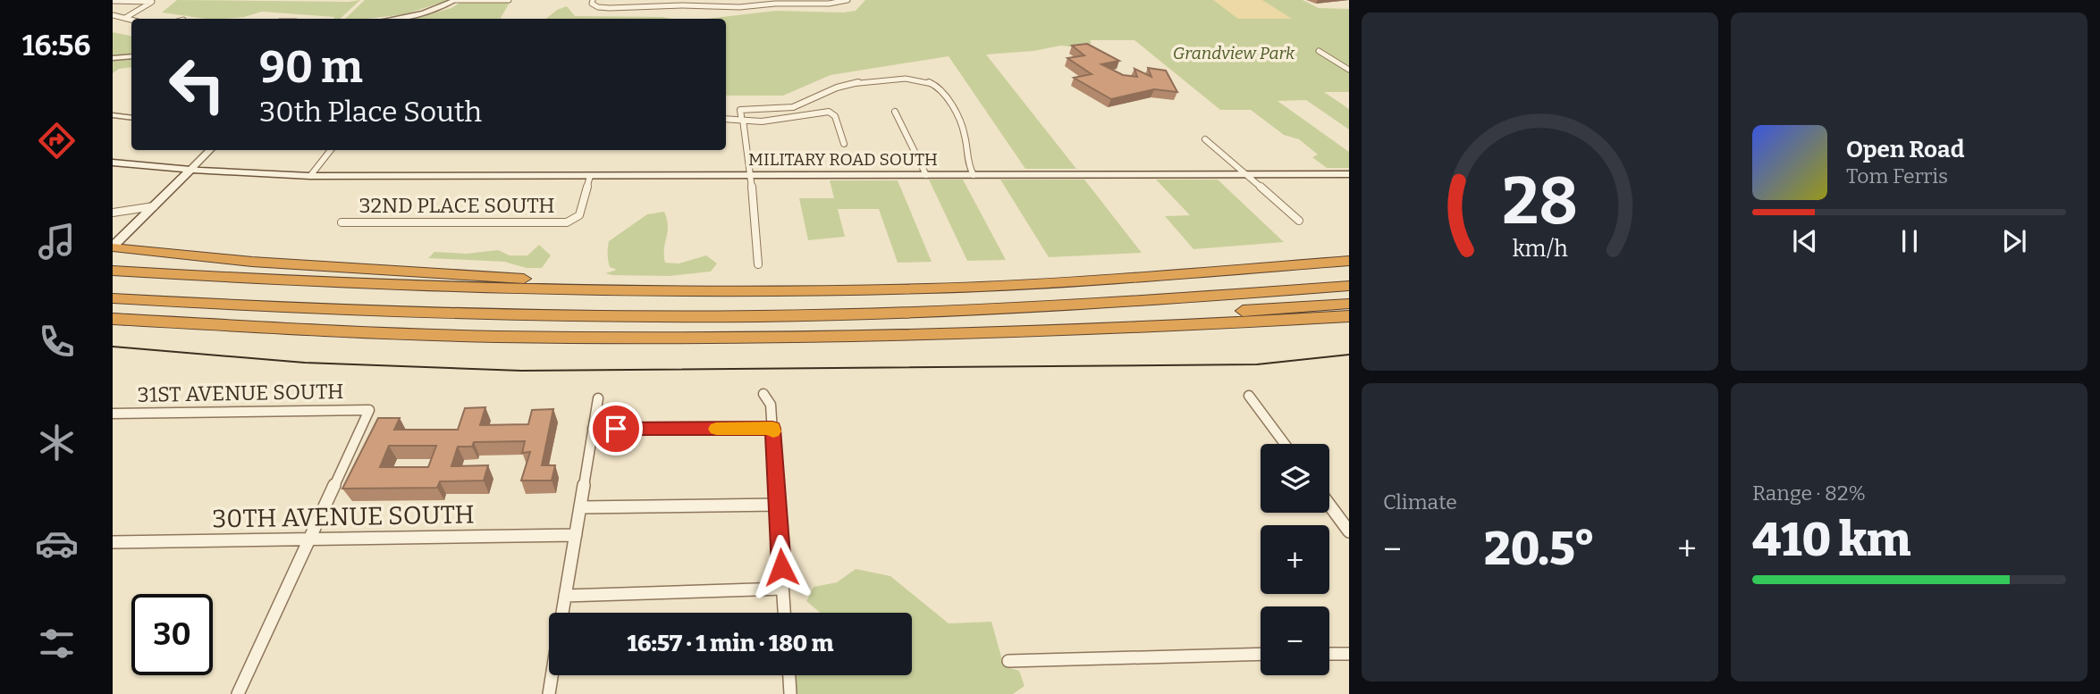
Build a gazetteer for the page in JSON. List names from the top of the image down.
{
  "streets": {
    "main road": ["MILITARY ROAD SOUTH"],
    "street": ["32ND PLACE SOUTH", "31ST AVENUE SOUTH", "30TH AVENUE SOUTH"]
  },
  "crossings": [
    ["MILITARY ROAD SOUTH", "32ND PLACE SOUTH"],
    ["31ST AVENUE SOUTH", "30TH AVENUE SOUTH"]
  ],
  "parks": ["Grandview Park"],
  "page": {
    "tabs": "16:56",
    "turn": ["90 m", "30th Place South"],
    "song": ["Open Road", "Tom Ferris"],
    "tile": [
      "Climate",
      ["Range · 82%", "410 km"]
    ],
    "map_buttons": ["+", "−"],
    "heat": ["−", "20.5°", "+"],
    "limit": "30",
    "trip": "16:57 · 1 min · 180 m",
    "gauge": ["28", "km/h"]
  }
}
